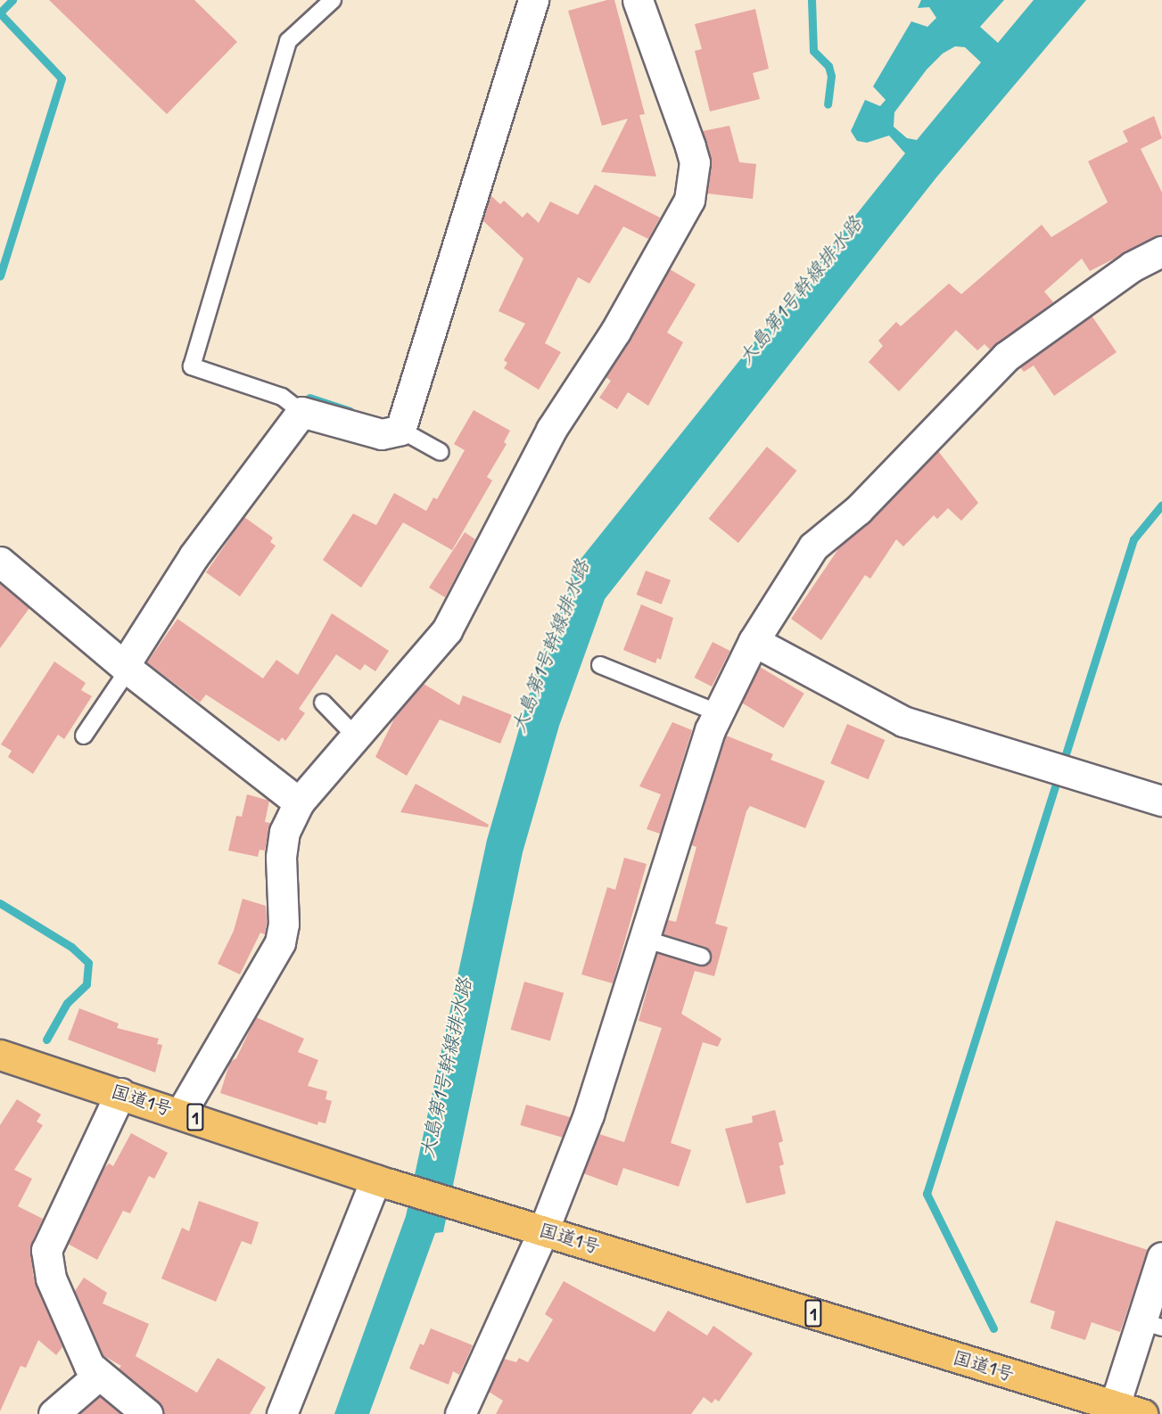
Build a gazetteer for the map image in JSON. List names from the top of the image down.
{
  "streets": {
    "highway": ["国道1号", "1"]
  },
  "water": ["大島第1号幹線排水路"]
}
